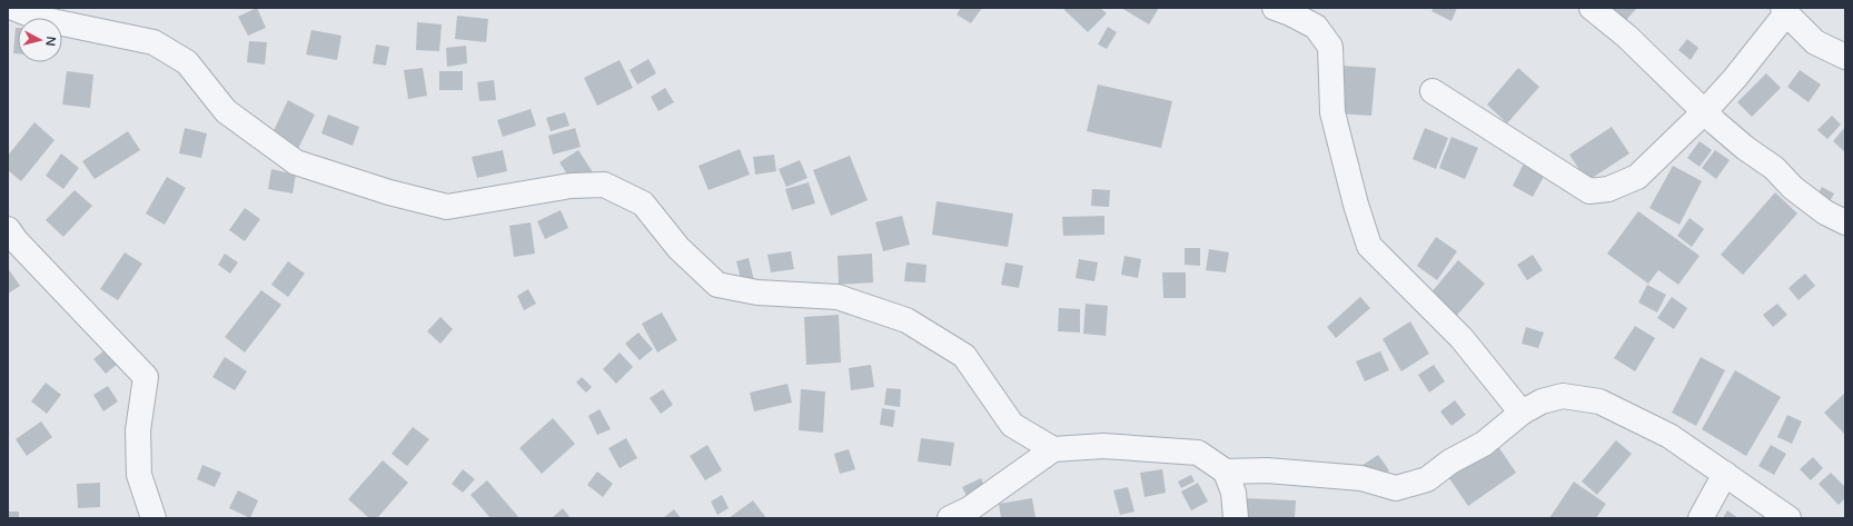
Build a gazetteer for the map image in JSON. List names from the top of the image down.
{
  "north": "right"
}
